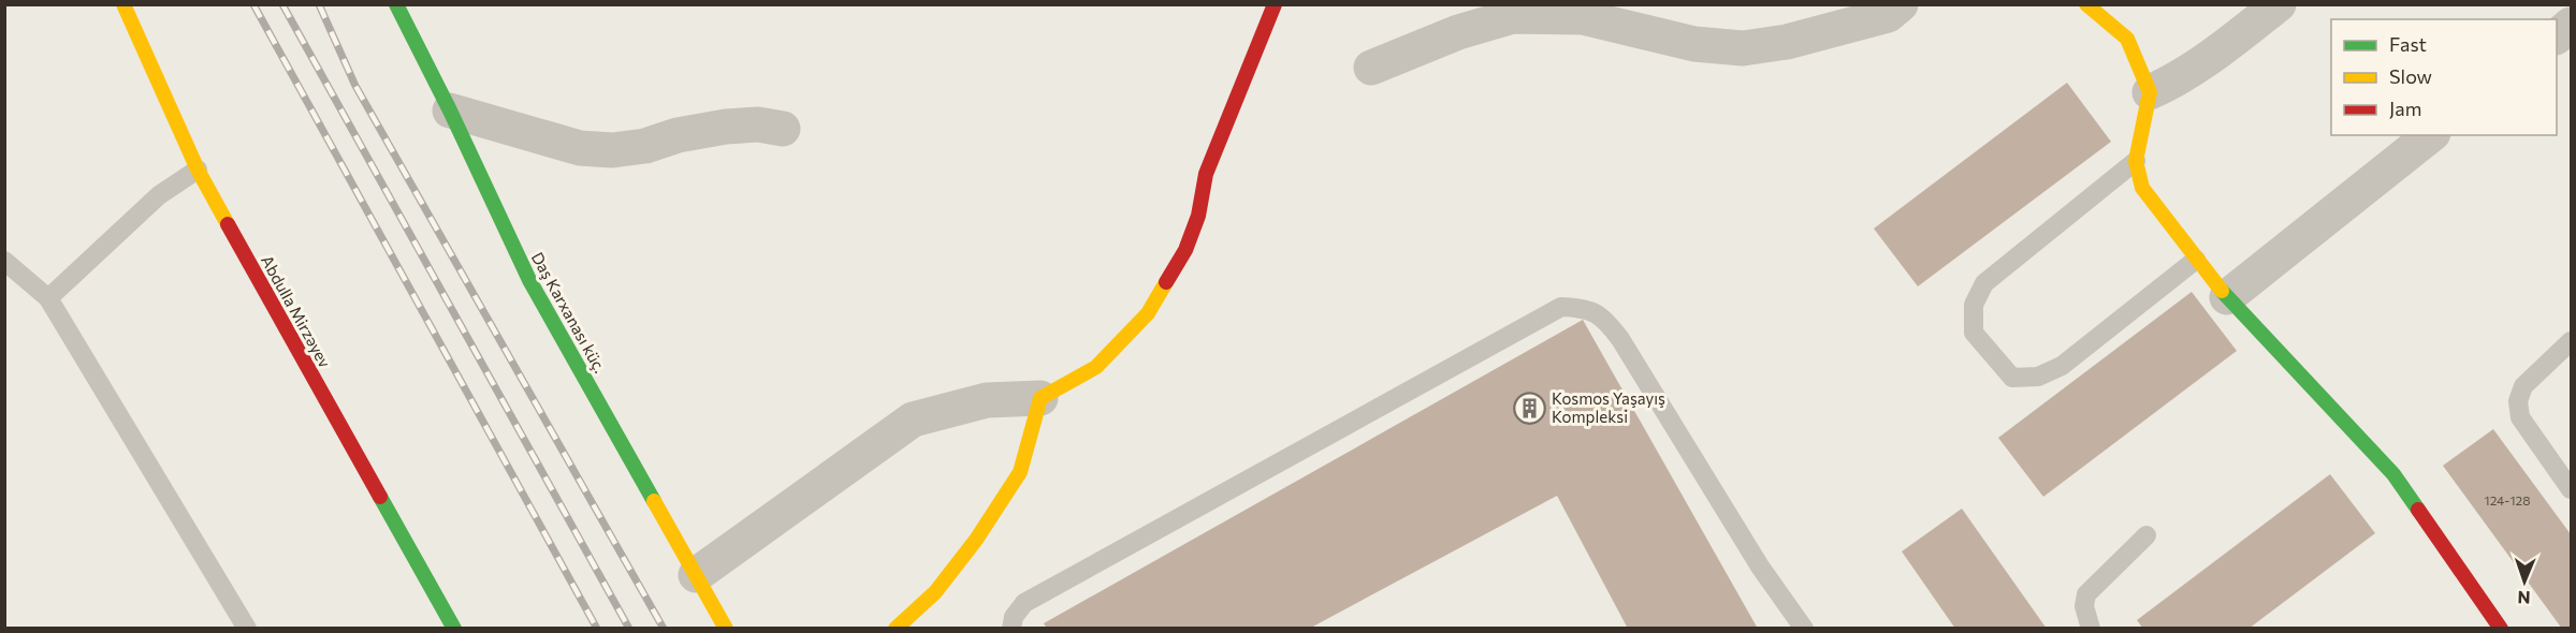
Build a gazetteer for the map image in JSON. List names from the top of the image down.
{
  "streets": {
    "street": ["Abdulla Mirzəyev", "Daş Karxanası küç."]
  },
  "places": {
    "building": ["Kosmos Yaşayış Kompleksi"]
  },
  "house_numbers": ["124-128"],
  "legend": ["Fast", "Slow", "Jam"],
  "north": "bottom"
}
